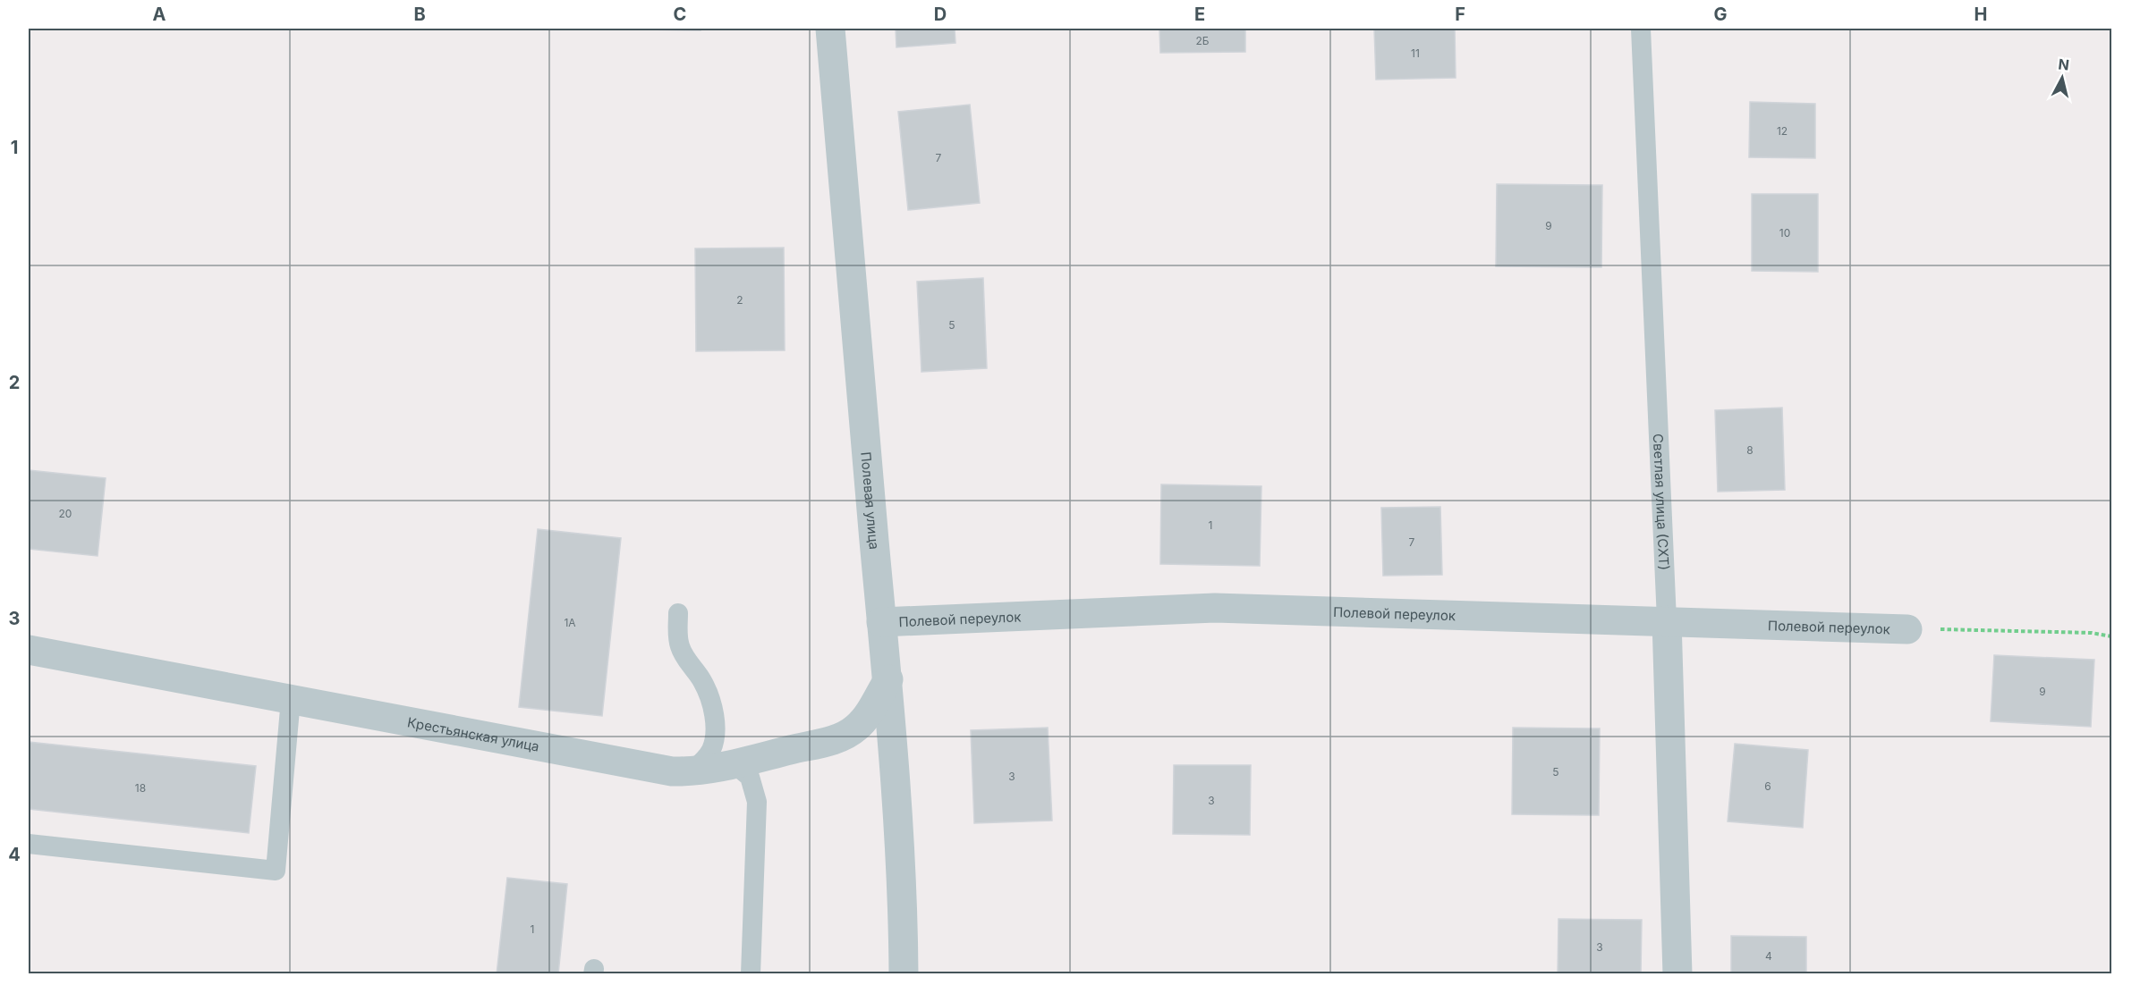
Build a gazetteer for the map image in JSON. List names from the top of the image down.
{
  "streets": {
    "street": [
      "Полевая улица",
      "Светлая улица (СХТ)",
      "Полевой переулок",
      "Крестьянская улица"
    ]
  },
  "crossings": [
    ["Полевая улица", "Полевой переулок"],
    ["Полевая улица", "Крестьянская улица"],
    ["Светлая улица (СХТ)", "Полевой переулок"]
  ],
  "house_numbers": [
    "2Б",
    "11",
    "12",
    "7",
    "9",
    "10",
    "2",
    "5",
    "8",
    "20",
    "1",
    "7",
    "1А",
    "9",
    "5",
    "3",
    "6",
    "18",
    "3",
    "1",
    "3",
    "4"
  ],
  "north": "top",
  "grid": {
    "columns": [
      "A",
      "B",
      "C",
      "D",
      "E",
      "F",
      "G",
      "H"
    ],
    "rows": [
      "1",
      "2",
      "3",
      "4"
    ]
  }
}
